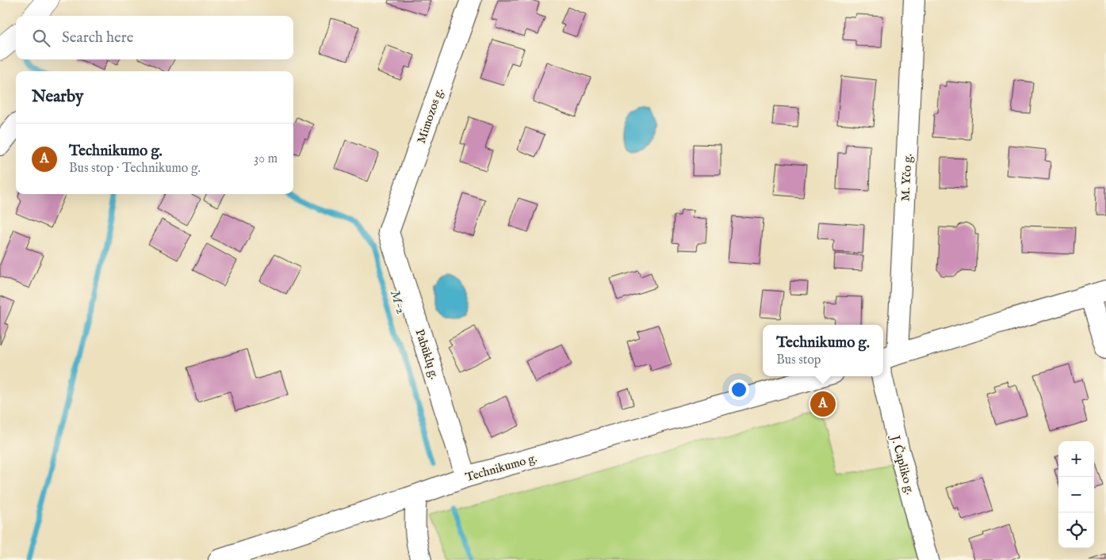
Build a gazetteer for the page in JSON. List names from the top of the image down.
{
  "streets": {
    "street": [
      "Mimozos g.",
      "M. Yčo g.",
      "Pabūklų g.",
      "J. Čapliko g.",
      "Technikumo g."
    ]
  },
  "crossings": [
    ["Mimozos g.", "Pabūklų g."],
    ["Pabūklų g.", "Technikumo g."]
  ],
  "water": ["M-2"],
  "page": {
    "search": "Search here",
    "heading": "Nearby",
    "list": [
      {
        "mark": "A",
        "name": "Technikumo g.",
        "note": "Bus stop · Technikumo g.",
        "value": "30 m"
      }
    ],
    "popup": ["Technikumo g.", "Bus stop"],
    "pins": "A",
    "map_buttons": ["+", "−"]
  }
}
